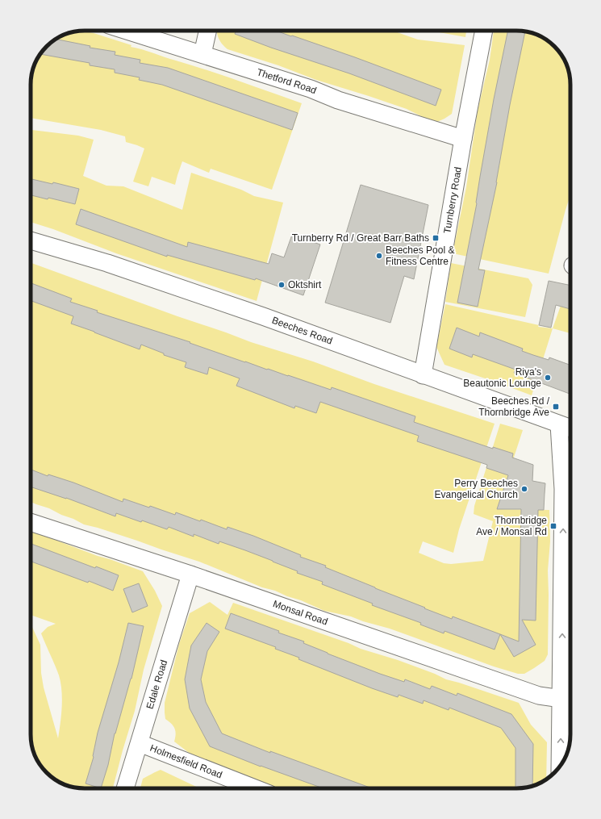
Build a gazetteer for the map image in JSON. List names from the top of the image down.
{
  "streets": {
    "street": [
      "Thetford Road",
      "Turnberry Road",
      "Beeches Road",
      "Monsal Road",
      "Edale Road",
      "Holmesfield Road"
    ]
  },
  "crossings": [
    ["Thetford Road", "Turnberry Road"],
    ["Turnberry Road", "Beeches Road"],
    ["Monsal Road", "Edale Road"],
    ["Edale Road", "Holmesfield Road"]
  ],
  "places": {
    "transit": ["Turnberry Rd / Great Barr Baths", "Beeches Rd / Thornbridge Ave", "Thornbridge Ave / Monsal Rd"],
    "other": [
      "Beeches Pool & Fitness Centre",
      "Oktshirt",
      "Riya's Beautonic Lounge",
      "Perry Beeches Evangelical Church"
    ]
  }
}
